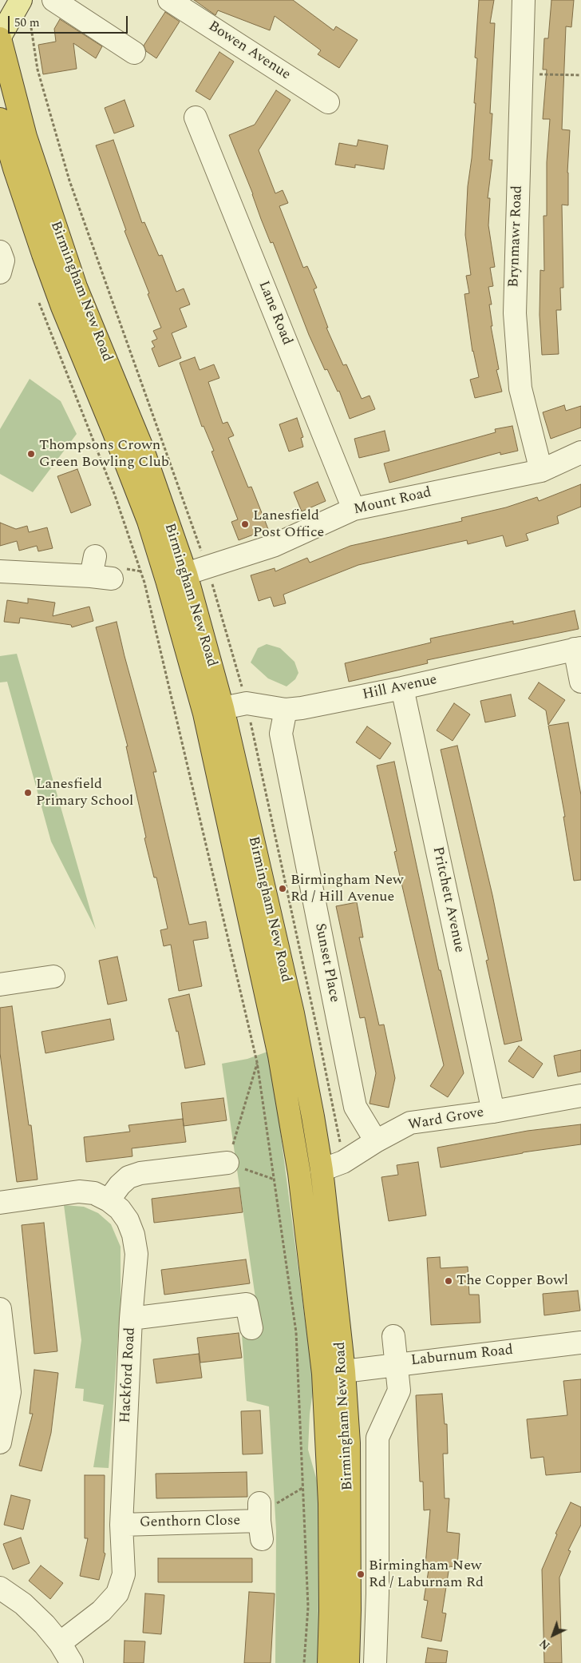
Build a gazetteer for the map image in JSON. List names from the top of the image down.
{
  "streets": {
    "highway": ["Birmingham New Road"],
    "street": [
      "Bowen Avenue",
      "Brynmawr Road",
      "Lane Road",
      "Mount Road",
      "Hill Avenue",
      "Pritchett Avenue",
      "Sunset Place",
      "Ward Grove",
      "Laburnum Road",
      "Hackford Road",
      "Genthorn Close"
    ]
  },
  "crossings": [
    ["Brynmawr Road", "Mount Road"],
    ["Birmingham New Road", "Mount Road"],
    ["Birmingham New Road", "Hill Avenue"],
    ["Birmingham New Road", "Ward Grove"],
    ["Birmingham New Road", "Laburnum Road"],
    ["Lane Road", "Mount Road"],
    ["Hill Avenue", "Pritchett Avenue"],
    ["Hill Avenue", "Sunset Place"],
    ["Pritchett Avenue", "Ward Grove"],
    ["Sunset Place", "Ward Grove"],
    ["Hackford Road", "Genthorn Close"]
  ],
  "places": [
    "Thompsons Crown Green Bowling Club",
    "Lanesfield Post Office",
    "Lanesfield Primary School",
    "Birmingham New Rd / Hill Avenue",
    "The Copper Bowl",
    "Birmingham New Rd / Laburnam Rd"
  ],
  "scale_bar": "50 m",
  "north": "bottom left"
}
